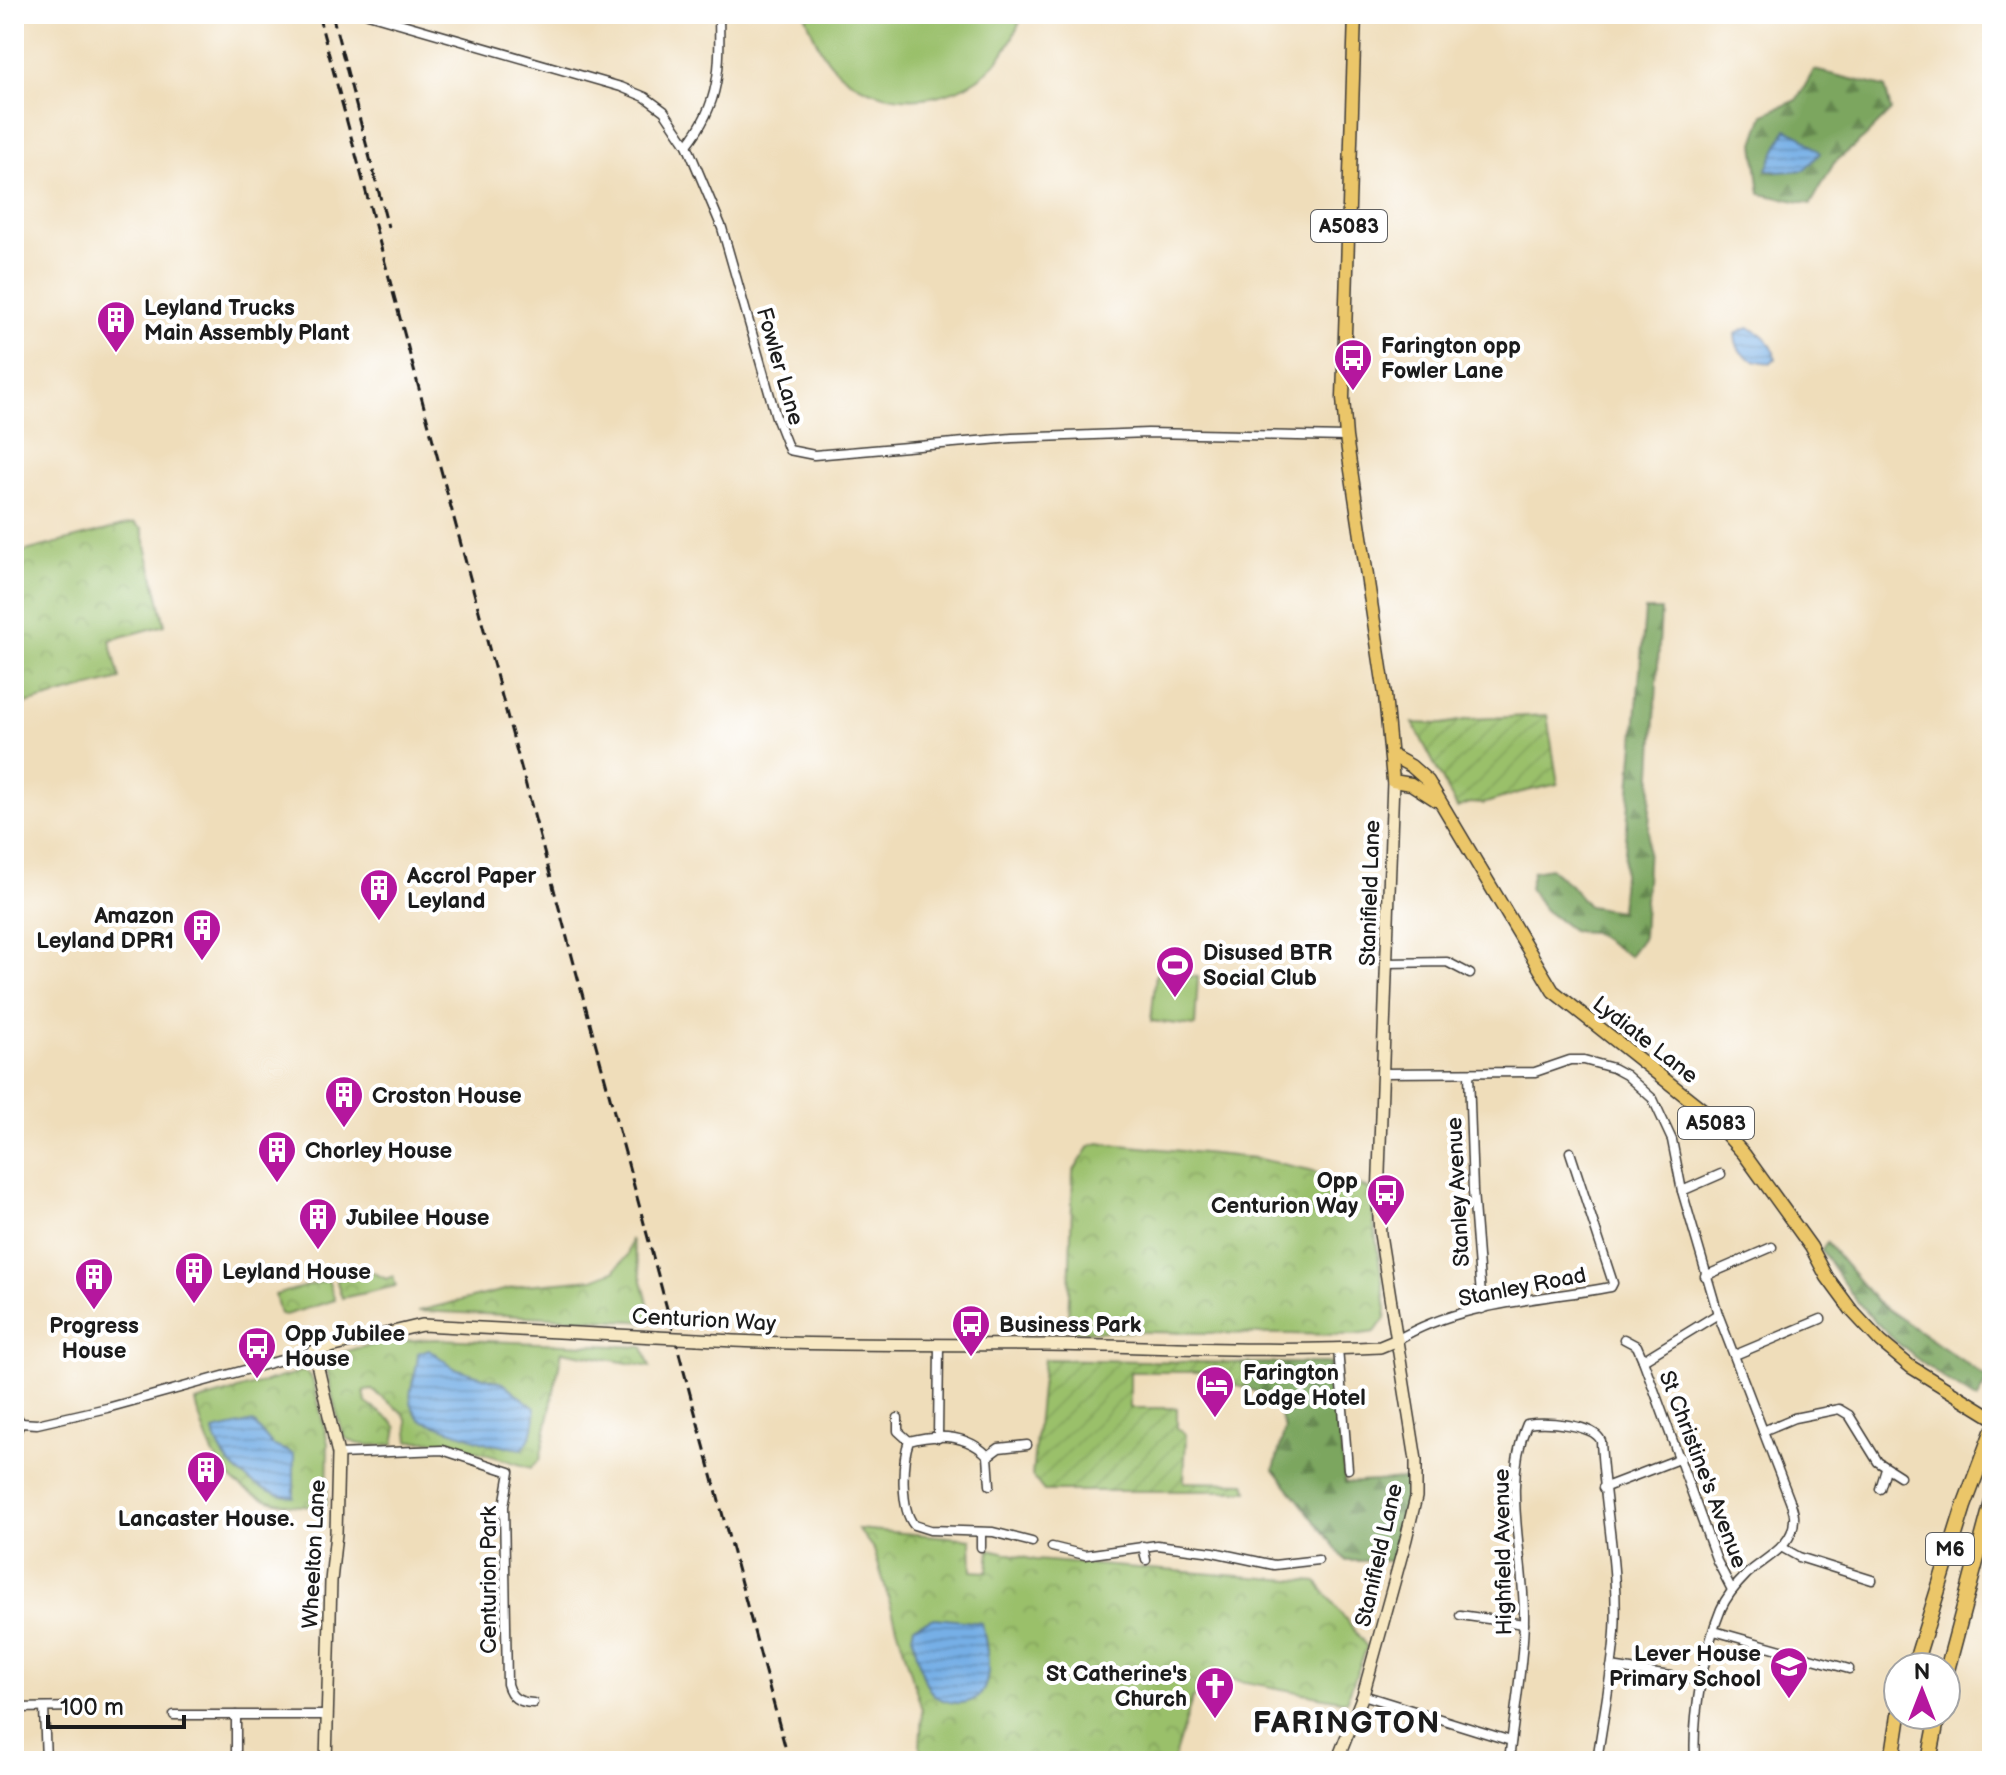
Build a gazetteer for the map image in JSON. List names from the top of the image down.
{
  "streets": {
    "highway": ["M6"],
    "main road": ["A5083", "Stanifield Lane", "Lydiate Lane"],
    "street": [
      "Fowler Lane",
      "Stanley Avenue",
      "Stanley Road",
      "Centurion Way",
      "St Christine's Avenue",
      "Highfield Avenue",
      "Wheelton Lane",
      "Centurion Park"
    ]
  },
  "crossings": [
    ["Fowler Lane", "Stanifield Lane"],
    ["Stanifield Lane", "Lydiate Lane"],
    ["Stanifield Lane", "Stanley Road"],
    ["Stanifield Lane", "Centurion Way"],
    ["Stanley Avenue", "Stanley Road"],
    ["Stanley Road", "Centurion Way"],
    ["Centurion Way", "Wheelton Lane"],
    ["Wheelton Lane", "Centurion Park"]
  ],
  "districts": ["FARINGTON"],
  "places": {
    "building": [
      "Leyland Trucks Main Assembly Plant",
      "Accrol Paper Leyland",
      "Amazon Leyland DPR1",
      "Croston House",
      "Chorley House",
      "Jubilee House",
      "Leyland House",
      "Progress House",
      "Lancaster House."
    ],
    "bus stop": [
      "Farington opp Fowler Lane",
      "Opp Centurion Way",
      "Business Park",
      "Opp Jubilee House"
    ],
    "sports": ["Disused BTR Social Club"],
    "hotel": ["Farington Lodge Hotel"],
    "school or university": ["Lever House Primary School"],
    "church": ["St Catherine's Church"]
  },
  "scale_bar": "100 m",
  "north": "top"
}
